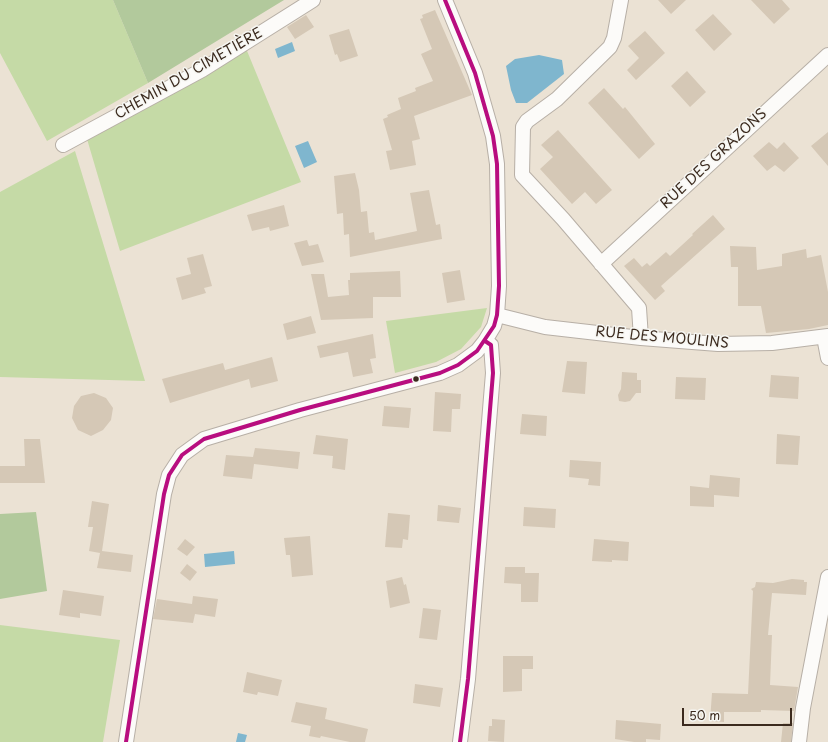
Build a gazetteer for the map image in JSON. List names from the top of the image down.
{
  "streets": {
    "street": ["CHEMIN DU CIMETIÈRE", "RUE DES GRAZONS", "RUE DES MOULINS"]
  },
  "scale_bar": "50 m"
}
